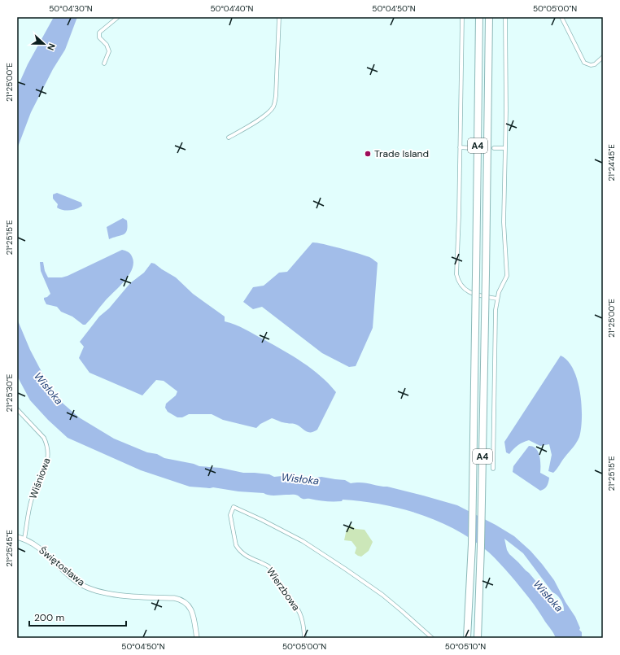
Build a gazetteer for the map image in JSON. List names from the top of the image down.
{
  "streets": {
    "highway": ["A4"],
    "street": ["Wiśniowa", "Świętosława", "Wierzbowa"]
  },
  "crossings": [
    ["Wiśniowa", "Świętosława"]
  ],
  "water": ["Wisłoka"],
  "places": ["Trade Island"],
  "scale_bar": "200 m",
  "north": "right",
  "coordinates": [
    "50°04'30\"N",
    "50°04'40\"N",
    "50°04'50\"N",
    "50°05'00\"N",
    "21°25'00\"E",
    "21°24'45\"E",
    "21°25'15\"E",
    "21°25'30\"E",
    "21°25'45\"E",
    "50°05'10\"N"
  ]
}
